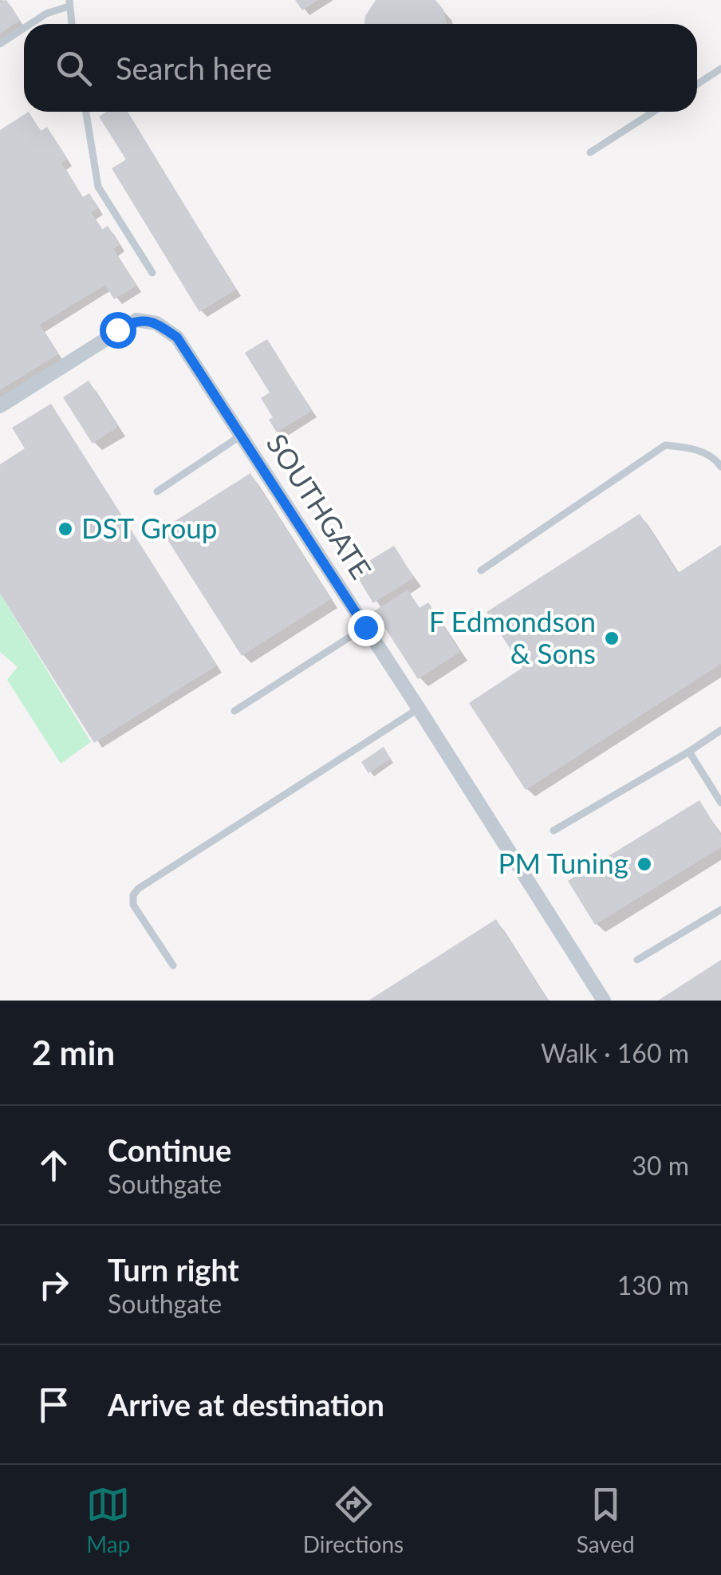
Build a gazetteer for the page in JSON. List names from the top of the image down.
{
  "streets": {
    "street": ["SOUTHGATE"]
  },
  "places": ["DST Group", "F Edmondson & Sons", "PM Tuning"],
  "page": {
    "search": "Search here",
    "heading": ["2 min", "Walk · 160 m"],
    "list": [
      ["Continue", "Southgate", "30 m"],
      ["Turn right", "Southgate", "130 m"],
      "Arrive at destination"
    ],
    "nav": ["Map", "Directions", "Saved"]
  }
}
